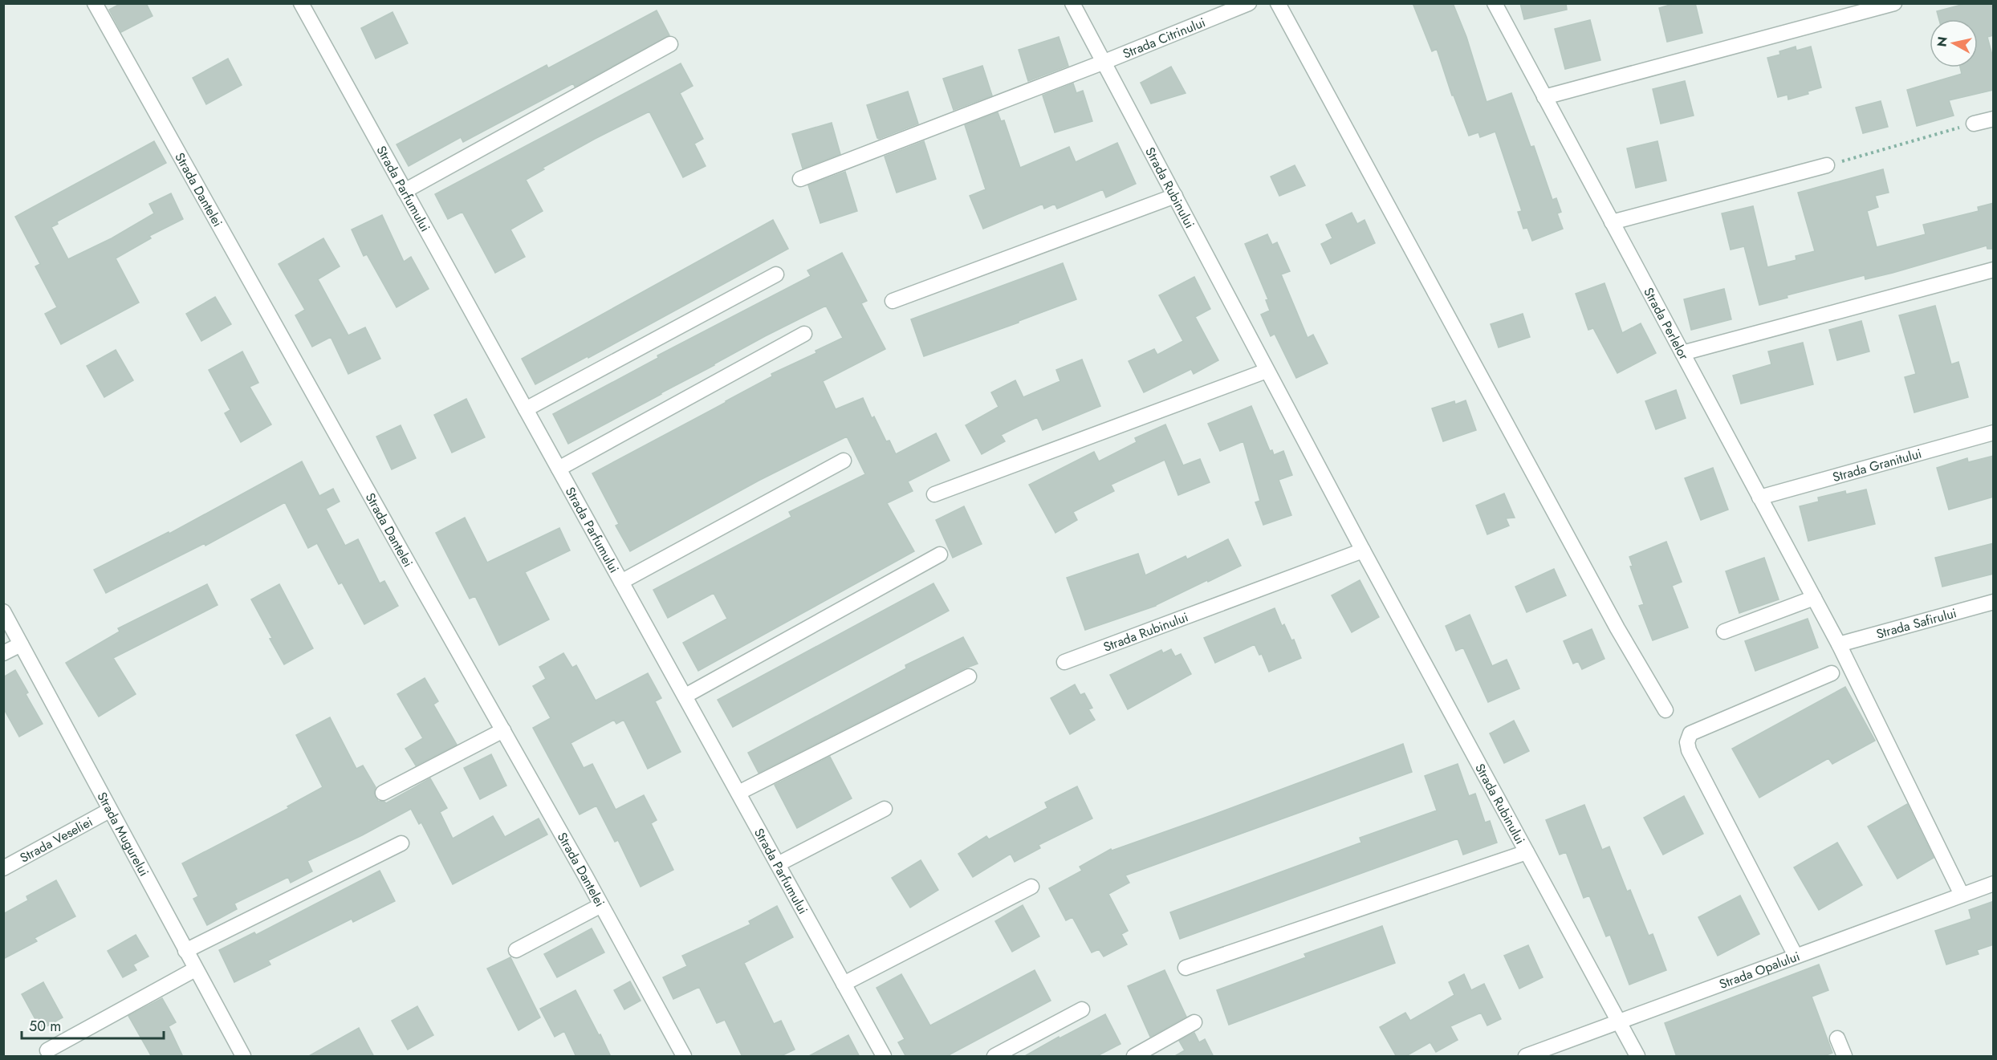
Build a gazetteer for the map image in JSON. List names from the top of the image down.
{
  "streets": {
    "street": [
      "Strada Citrinului",
      "Strada Rubinului",
      "Strada Parfumului",
      "Strada Dantelei",
      "Strada Perlelor",
      "Strada Granitului",
      "Strada Safirului",
      "Strada Mugurelui",
      "Strada Veseliei",
      "Strada Opalului"
    ]
  },
  "crossings": [
    ["Strada Citrinului", "Strada Rubinului"],
    ["Strada Rubinului", "Strada Opalului"],
    ["Strada Perlelor", "Strada Granitului"],
    ["Strada Perlelor", "Strada Safirului"],
    ["Strada Perlelor", "Strada Opalului"],
    ["Strada Mugurelui", "Strada Veseliei"]
  ],
  "scale_bar": "50 m",
  "north": "left"
}
